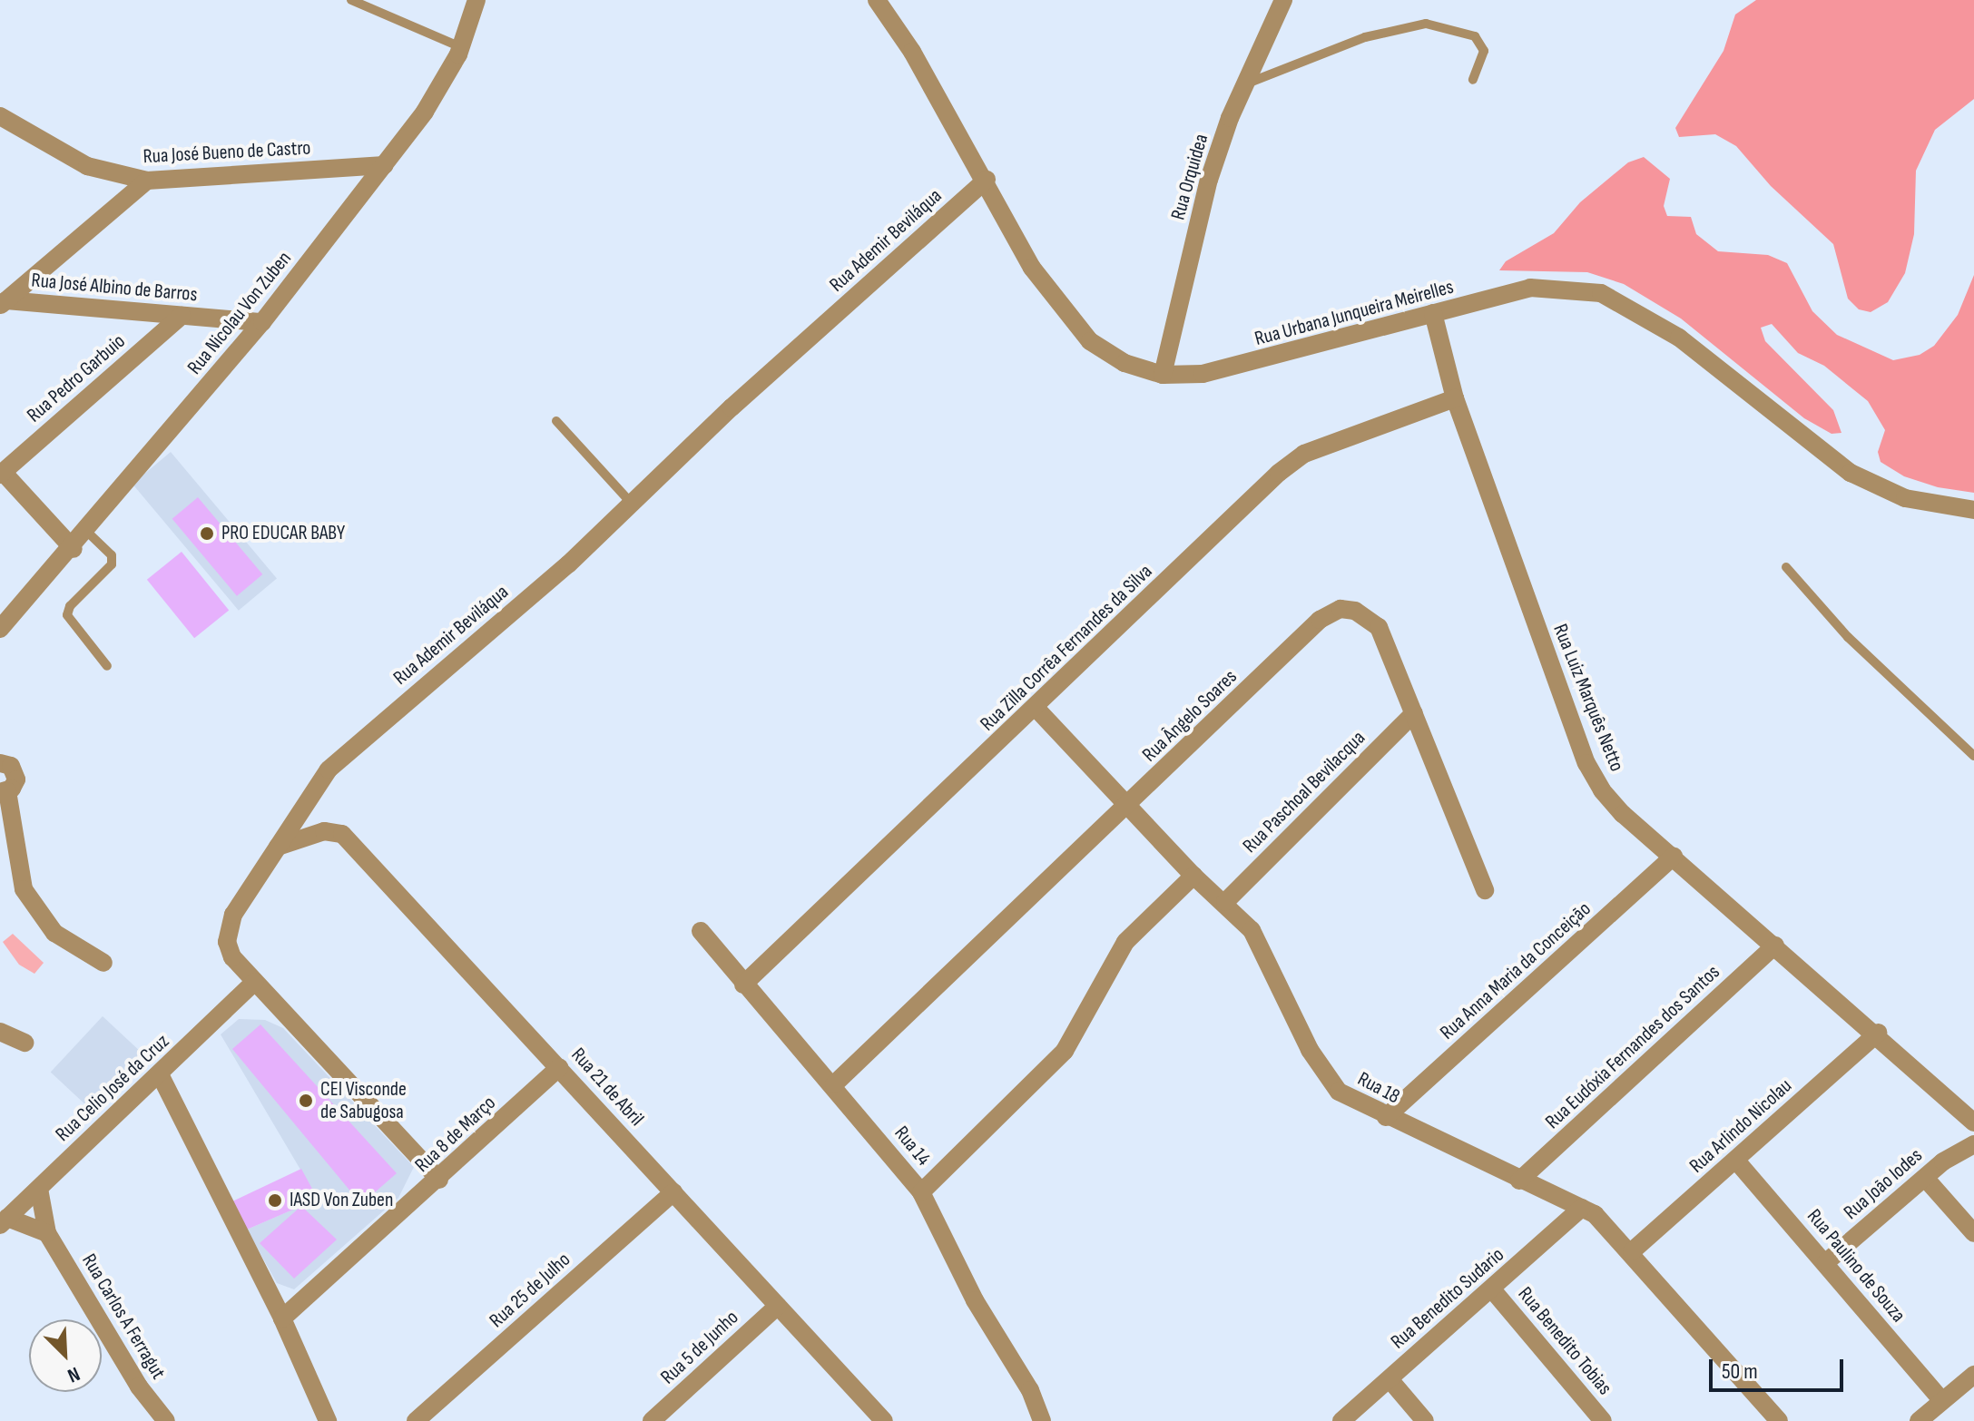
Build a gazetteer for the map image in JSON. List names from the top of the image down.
{
  "streets": {
    "street": [
      "Rua José Bueno de Castro",
      "Rua Orquidea",
      "Rua Ademir Beviláqua",
      "Rua José Albino de Barros",
      "Rua Nicolau Von Zuben",
      "Rua Urbana Junqueira Meirelles",
      "Rua Pedro Garbuio",
      "Rua Zilla Corrêa Fernandes da Silva",
      "Rua Luiz Marquês Netto",
      "Rua Ângelo Soares",
      "Rua Paschoal Bevilacqua",
      "Rua Anna Maria da Conceição",
      "Rua Eudóxia Fernandes dos Santos",
      "Rua 21 de Abril",
      "Rua Celio José da Cruz",
      "Rua 18",
      "Rua Arlindo Nicolau",
      "Rua 8 de Março",
      "Rua 14",
      "Rua João Iodes",
      "Rua Paulino de Souza",
      "Rua 25 de Julho",
      "Rua Benedito Sudario",
      "Rua Carlos A Ferragut",
      "Rua Benedito Tobias",
      "Rua 5 de Junho"
    ]
  },
  "crossings": [
    ["Rua José Bueno de Castro", "Rua Nicolau Von Zuben"],
    ["Rua Orquidea", "Rua Urbana Junqueira Meirelles"],
    ["Rua Ademir Beviláqua", "Rua Urbana Junqueira Meirelles"],
    ["Rua Ademir Beviláqua", "Rua 21 de Abril"],
    ["Rua Ademir Beviláqua", "Rua Celio José da Cruz"],
    ["Rua Ademir Beviláqua", "Rua 8 de Março"],
    ["Rua José Albino de Barros", "Rua Nicolau Von Zuben"],
    ["Rua José Albino de Barros", "Rua Pedro Garbuio"],
    ["Rua Urbana Junqueira Meirelles", "Rua Luiz Marquês Netto"],
    ["Rua Zilla Corrêa Fernandes da Silva", "Rua Luiz Marquês Netto"],
    ["Rua Zilla Corrêa Fernandes da Silva", "Rua 18"],
    ["Rua Zilla Corrêa Fernandes da Silva", "Rua 14"],
    ["Rua Luiz Marquês Netto", "Rua Anna Maria da Conceição"],
    ["Rua Luiz Marquês Netto", "Rua Eudóxia Fernandes dos Santos"],
    ["Rua Luiz Marquês Netto", "Rua Arlindo Nicolau"],
    ["Rua Ângelo Soares", "Rua Paschoal Bevilacqua"],
    ["Rua Ângelo Soares", "Rua 18"],
    ["Rua Ângelo Soares", "Rua 14"],
    ["Rua Paschoal Bevilacqua", "Rua 18"],
    ["Rua Anna Maria da Conceição", "Rua 18"],
    ["Rua Eudóxia Fernandes dos Santos", "Rua 18"],
    ["Rua 21 de Abril", "Rua 8 de Março"],
    ["Rua 21 de Abril", "Rua 25 de Julho"],
    ["Rua 21 de Abril", "Rua 5 de Junho"],
    ["Rua Celio José da Cruz", "Rua Carlos A Ferragut"],
    ["Rua 18", "Rua Arlindo Nicolau"],
    ["Rua 18", "Rua Benedito Sudario"],
    ["Rua Arlindo Nicolau", "Rua Paulino de Souza"],
    ["Rua João Iodes", "Rua Paulino de Souza"],
    ["Rua Benedito Sudario", "Rua Benedito Tobias"]
  ],
  "places": ["PRO EDUCAR BABY", "CEI Visconde de Sabugosa", "IASD Von Zuben"],
  "scale_bar": "50 m",
  "north": "bottom right"
}
